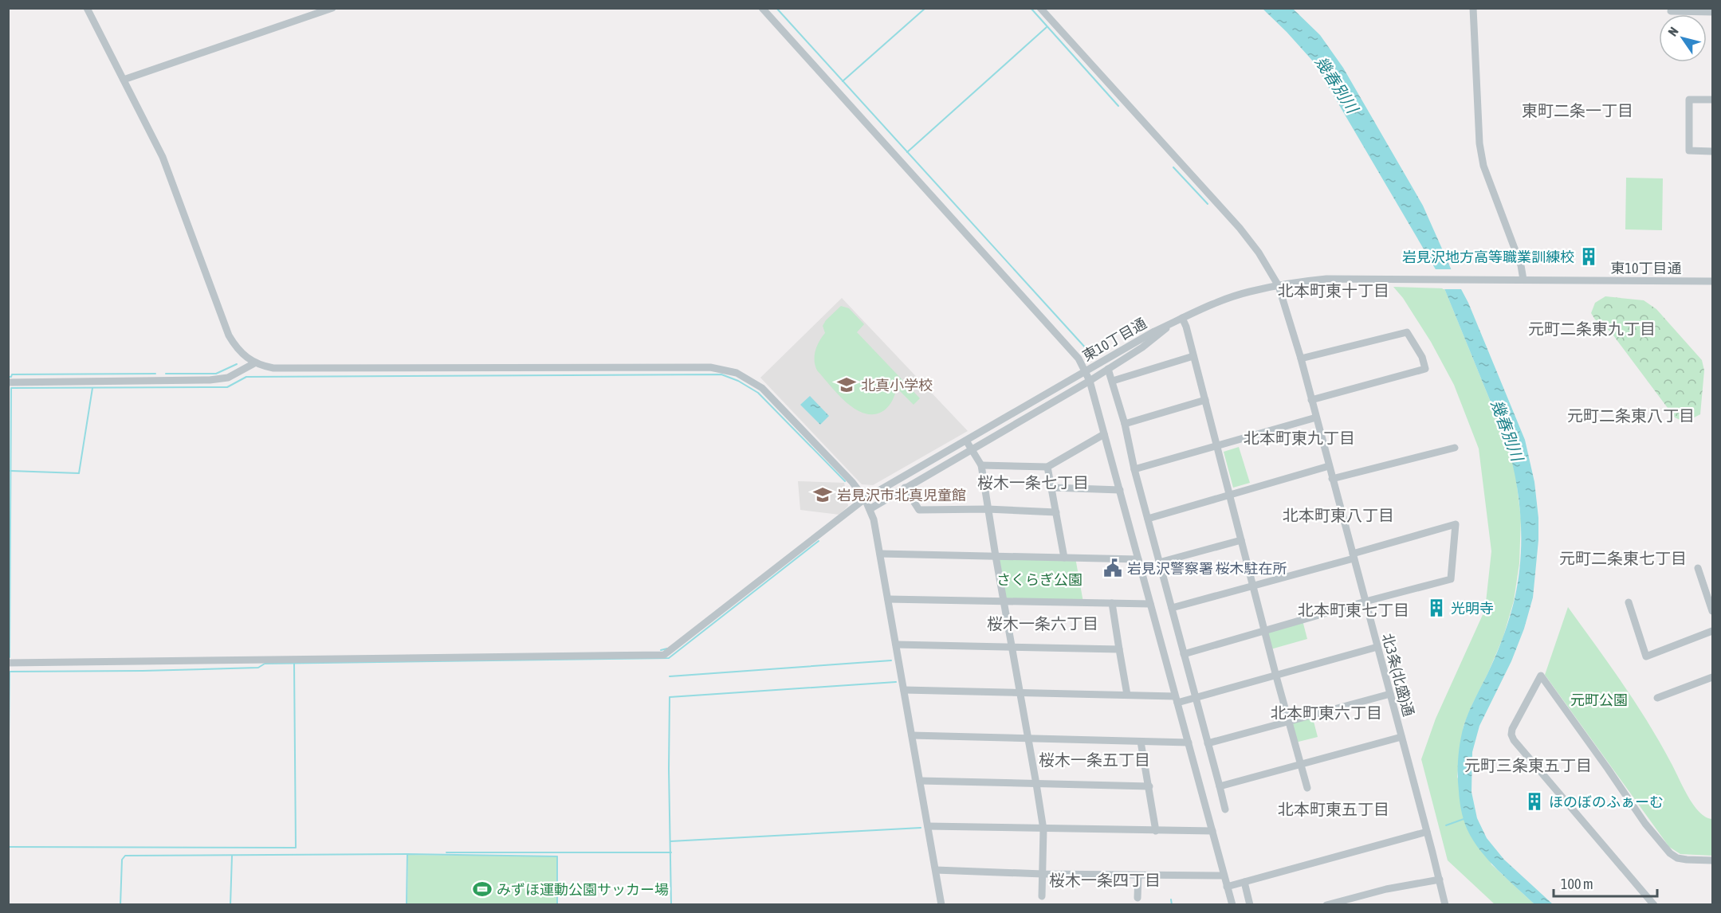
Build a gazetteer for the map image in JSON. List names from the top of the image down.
{
  "streets": {
    "street": ["東10丁目通", "北3条(北盛)通"]
  },
  "crossings": [
    ["東10丁目通", "北3条(北盛)通"]
  ],
  "districts": [
    "東町二条一丁目",
    "北本町東十丁目",
    "元町二条東九丁目",
    "元町二条東八丁目",
    "北本町東九丁目",
    "桜木一条七丁目",
    "北本町東八丁目",
    "元町二条東七丁目",
    "北本町東七丁目",
    "桜木一条六丁目",
    "北本町東六丁目",
    "桜木一条五丁目",
    "元町三条東五丁目",
    "北本町東五丁目",
    "桜木一条四丁目"
  ],
  "water": ["幾春別川"],
  "parks": ["さくらぎ公園", "元町公園"],
  "places": {
    "building": ["岩見沢地方高等職業訓練校", "光明寺", "ほのぼのふぁーむ"],
    "school or university": ["北真小学校", "岩見沢市北真児童館"],
    "public building": ["岩見沢警察署 桜木駐在所"],
    "sports": ["みずほ運動公園サッカー場"]
  },
  "scale_bar": "100 m",
  "north": "top left"
}
